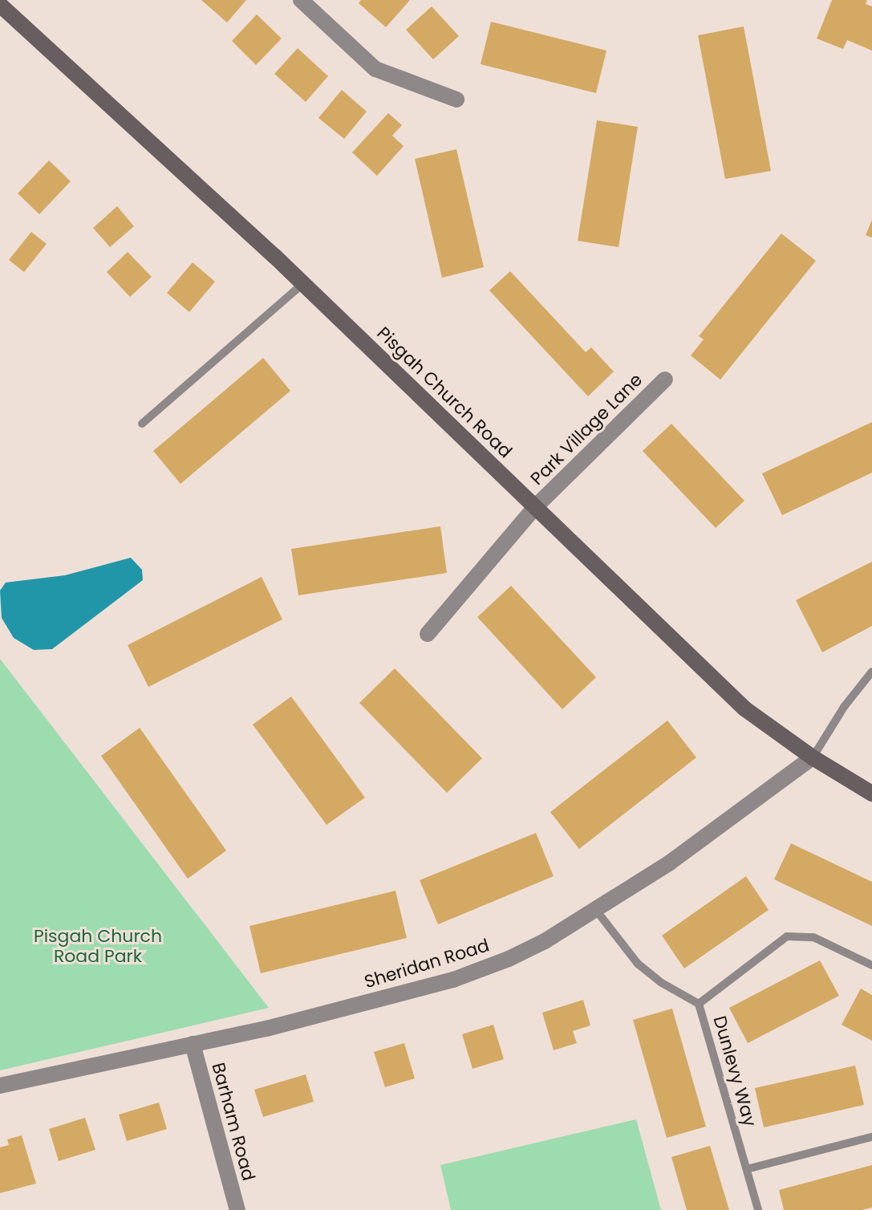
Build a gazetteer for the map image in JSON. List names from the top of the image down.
{
  "streets": {
    "main road": ["Pisgah Church Road"],
    "street": ["Park Village Lane", "Sheridan Road", "Barham Road"],
    "lane": ["Dunlevy Way"]
  },
  "crossings": [
    ["Pisgah Church Road", "Park Village Lane"],
    ["Pisgah Church Road", "Sheridan Road"],
    ["Sheridan Road", "Dunlevy Way"],
    ["Sheridan Road", "Barham Road"]
  ],
  "parks": ["Pisgah Church Road Park"]
}
